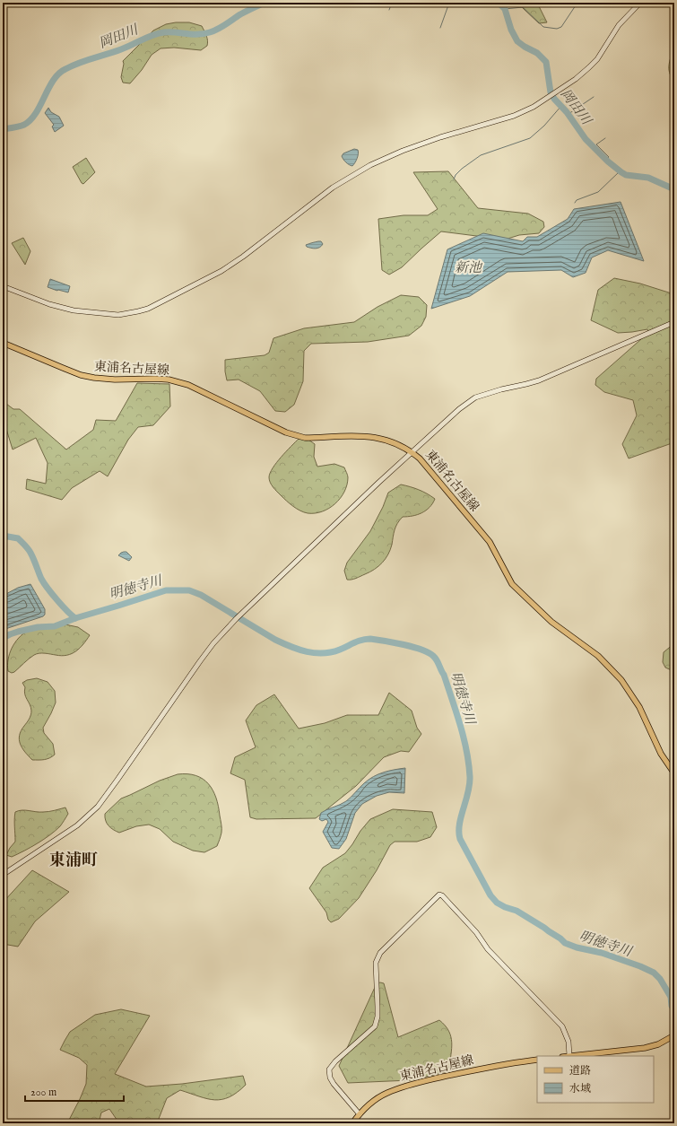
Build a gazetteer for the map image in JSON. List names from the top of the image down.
{
  "streets": {
    "main road": ["東浦名古屋線"]
  },
  "districts": ["東浦町"],
  "water": ["岡田川", "新池", "明徳寺川"],
  "legend": ["道路", "水域"],
  "scale_bar": "200 m"
}
